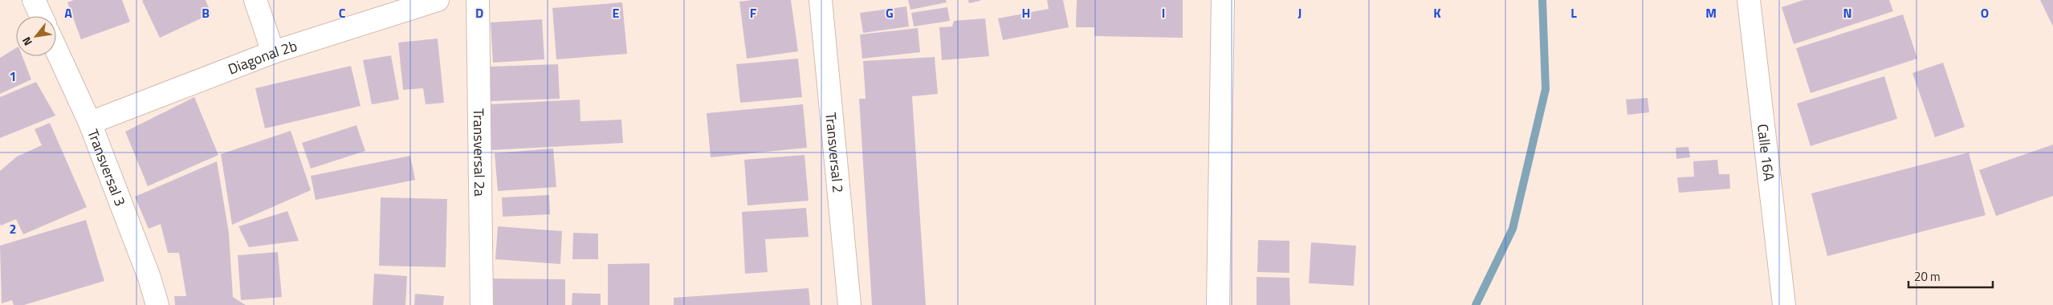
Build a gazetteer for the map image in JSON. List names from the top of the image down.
{
  "streets": {
    "street": [
      "Diagonal 2b",
      "Transversal 2a",
      "Transversal 2",
      "Calle 16A",
      "Transversal 3"
    ]
  },
  "crossings": [
    ["Diagonal 2b", "Transversal 3"]
  ],
  "scale_bar": "20 m",
  "north": "bottom left",
  "grid": {
    "columns": [
      "A",
      "B",
      "C",
      "D",
      "E",
      "F",
      "G",
      "H",
      "I",
      "J",
      "K",
      "L",
      "M",
      "N",
      "O"
    ],
    "rows": ["1", "2"]
  }
}
